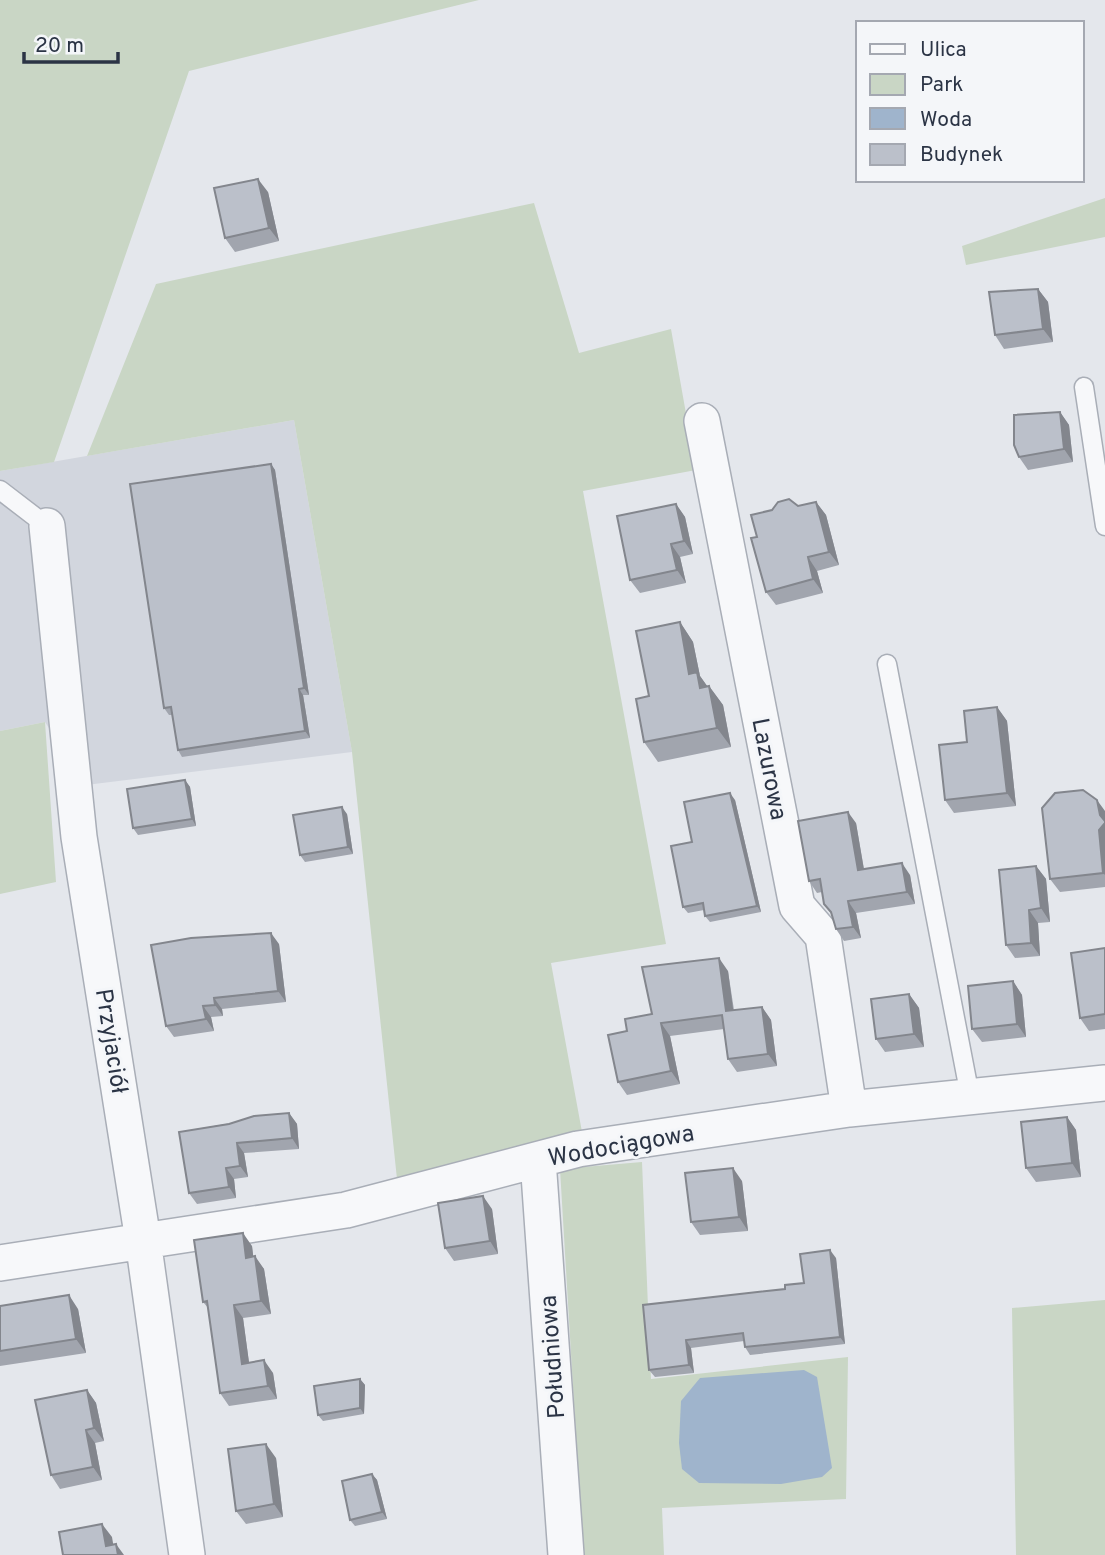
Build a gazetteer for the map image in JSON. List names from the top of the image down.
{
  "streets": {
    "street": [
      "Lazurowa",
      "Przyjaciół",
      "Wodociągowa",
      "Południowa"
    ]
  },
  "crossings": [
    ["Lazurowa", "Wodociągowa"],
    ["Przyjaciół", "Wodociągowa"],
    ["Wodociągowa", "Południowa"]
  ],
  "legend": [
    "Ulica",
    "Park",
    "Woda",
    "Budynek"
  ],
  "scale_bar": "20 m"
}
